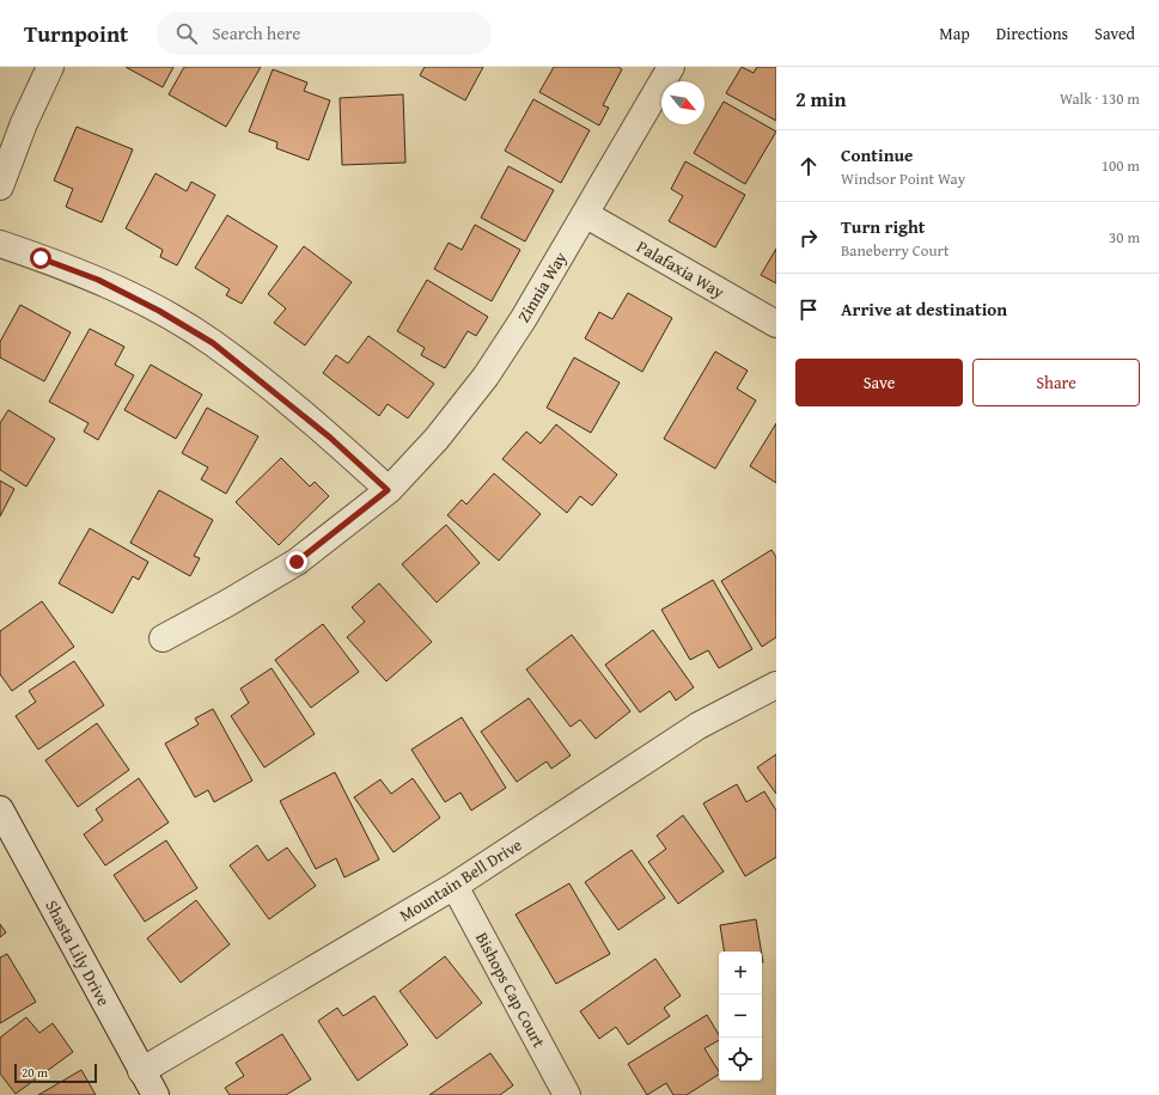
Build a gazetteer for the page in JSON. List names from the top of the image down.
{
  "streets": {
    "street": [
      "Palafaxia Way",
      "Zinnia Way",
      "Mountain Bell Drive",
      "Shasta Lily Drive",
      "Bishops Cap Court"
    ]
  },
  "crossings": [
    ["Palafaxia Way", "Zinnia Way"],
    ["Mountain Bell Drive", "Shasta Lily Drive"],
    ["Mountain Bell Drive", "Bishops Cap Court"]
  ],
  "scale_bar": "20 m",
  "north": "bottom right",
  "page": {
    "header": "Turnpoint",
    "search": "Search here",
    "nav": ["Map", "Directions", "Saved"],
    "heading": ["2 min", "Walk · 130 m"],
    "list": [
      ["Continue", "Windsor Point Way", "100 m"],
      ["Turn right", "Baneberry Court", "30 m"],
      "Arrive at destination"
    ],
    "buttons": ["Save", "Share"],
    "map_buttons": ["+", "−"],
    "scale": "20 m"
  }
}
